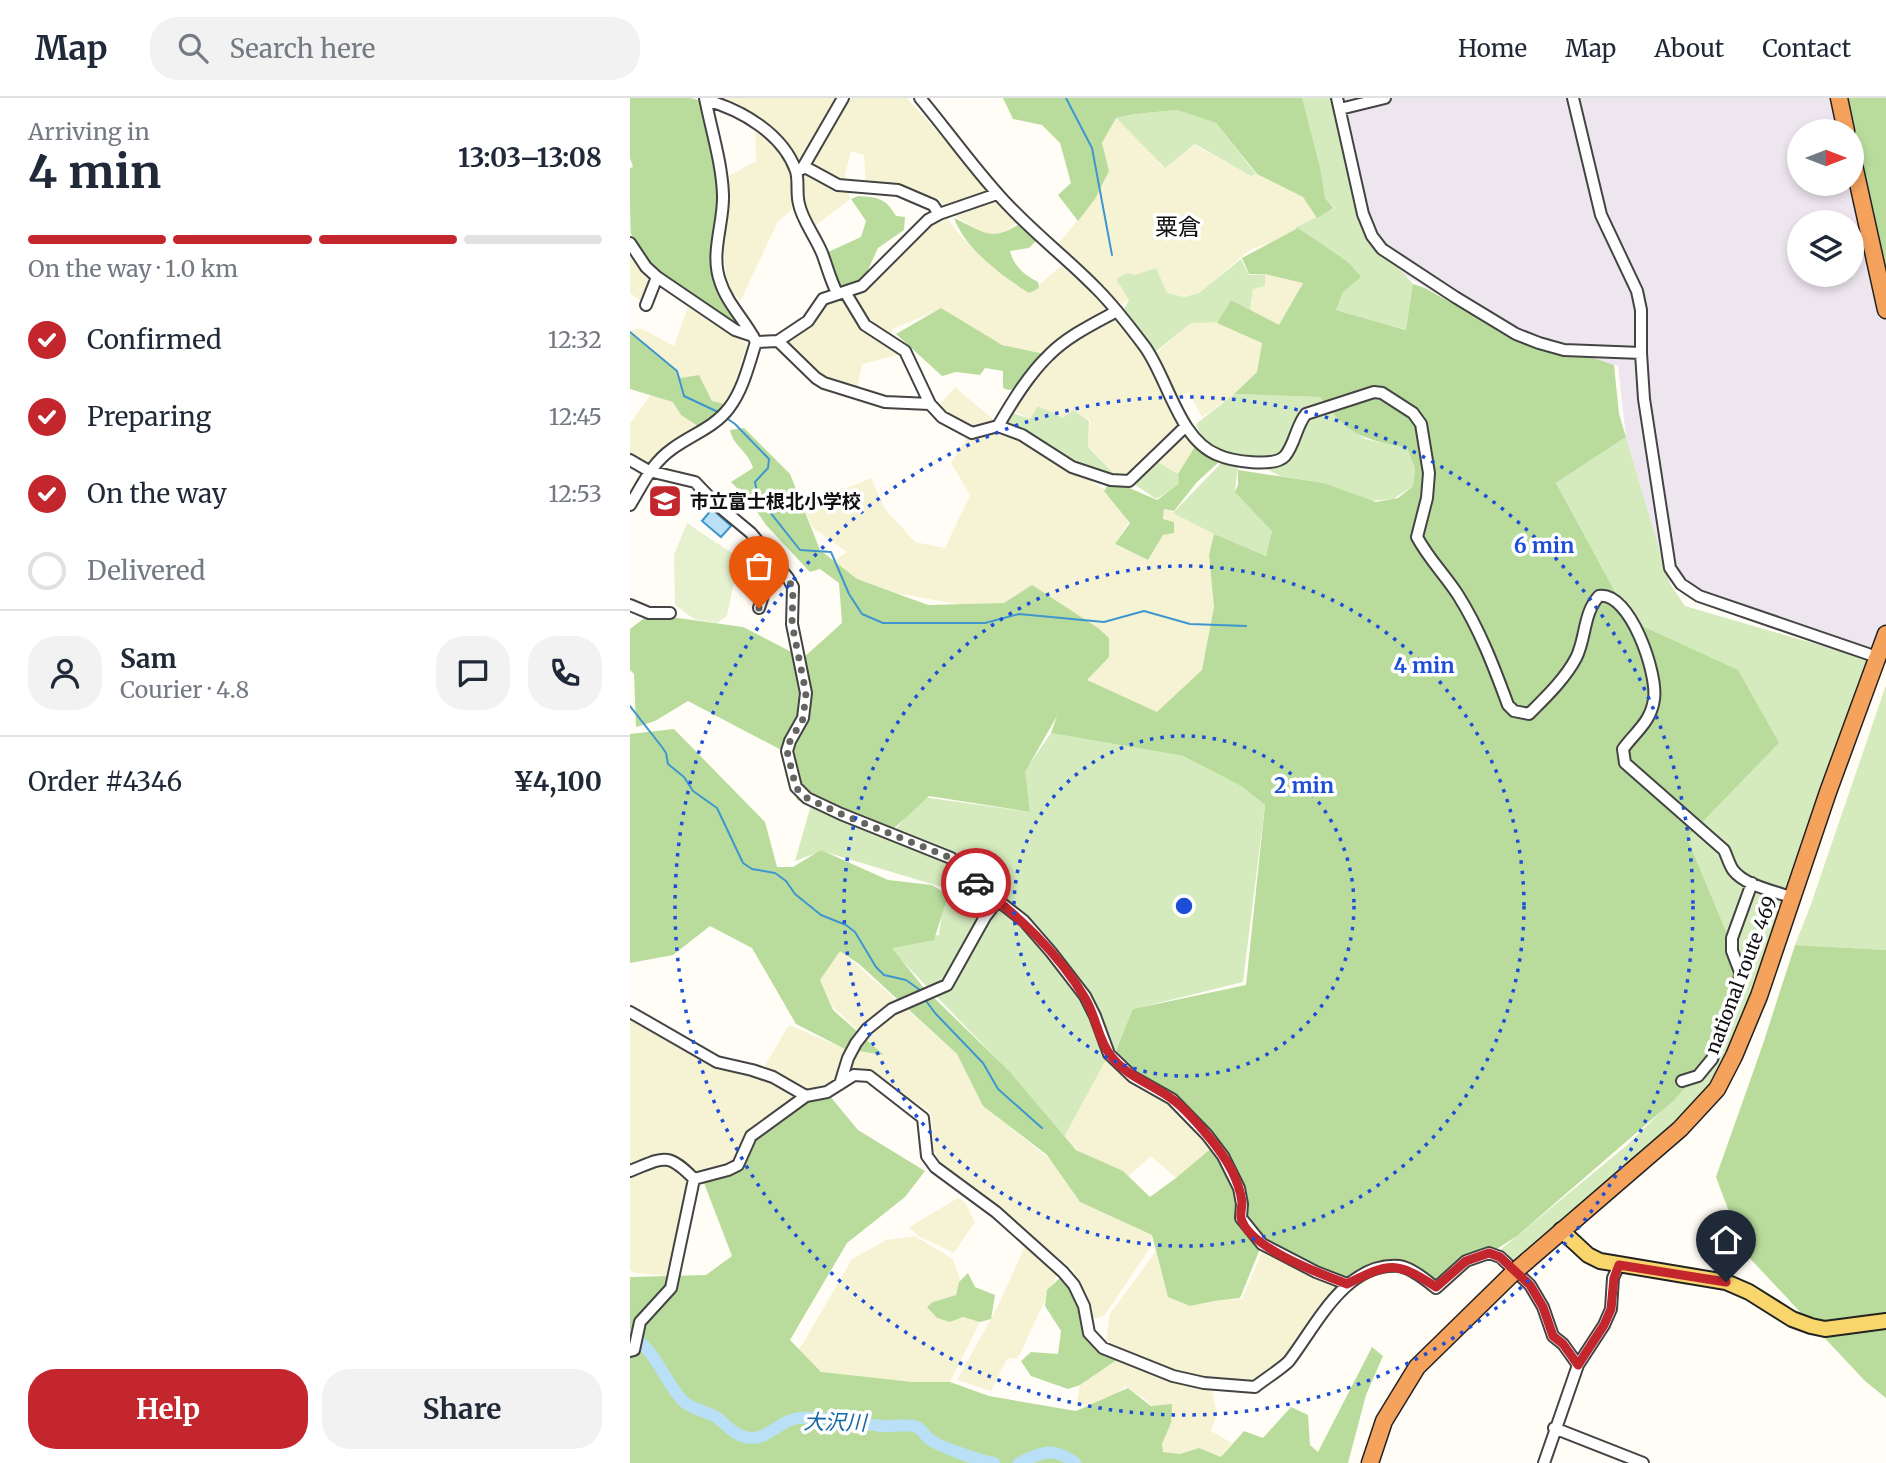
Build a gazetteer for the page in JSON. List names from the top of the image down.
{
  "streets": {
    "highway": ["national route 469"]
  },
  "districts": ["粟倉"],
  "water": ["大沢川"],
  "places": {
    "school or university": ["市立富士根北小学校"]
  },
  "north": "right",
  "page": {
    "header": "Map",
    "search": "Search here",
    "nav": [
      "Home",
      "Map",
      "About",
      "Contact"
    ],
    "heading": ["4 min", "Arriving in", "13:03–13:08"],
    "panel": [
      "Sam",
      "Courier · 4.8",
      "Order #4346",
      "¥4,100"
    ],
    "bar": "On the way · 1.0 km",
    "list": [
      ["Confirmed", "12:32"],
      ["Preparing", "12:45"],
      ["On the way", "12:53"],
      "Delivered"
    ],
    "buttons": ["Help", "Share"]
  },
  "rings": ["6 min", "4 min", "2 min"]
}
